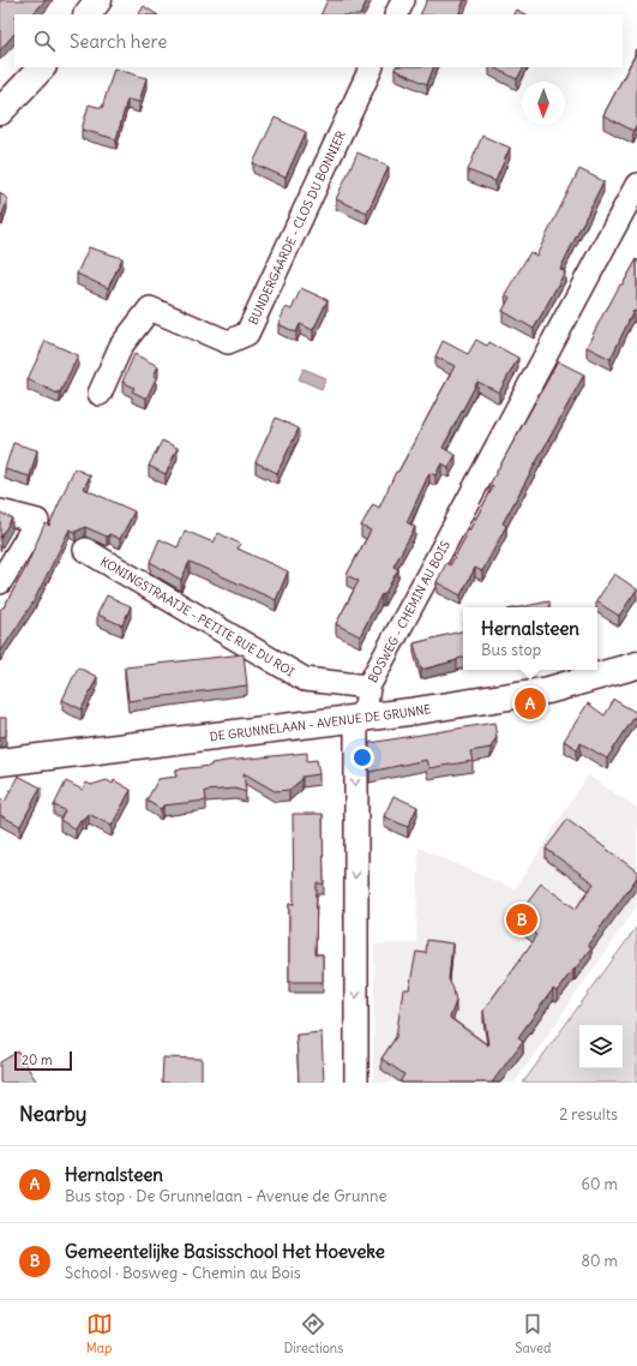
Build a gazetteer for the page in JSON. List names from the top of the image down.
{
  "streets": {
    "street": [
      "BUNDERGAARDE - CLOS DU BONNIER",
      "BOSWEG - CHEMIN AU BOIS",
      "KONINGSTRAATJE - PETITE RUE DU ROI",
      "DE GRUNNELAAN - AVENUE DE GRUNNE"
    ]
  },
  "crossings": [
    ["BOSWEG - CHEMIN AU BOIS", "KONINGSTRAATJE - PETITE RUE DU ROI"],
    ["BOSWEG - CHEMIN AU BOIS", "DE GRUNNELAAN - AVENUE DE GRUNNE"]
  ],
  "one_way": ["BOSWEG - CHEMIN AU BOIS"],
  "scale_bar": "20 m",
  "north": "bottom",
  "page": {
    "search": "Search here",
    "popup": ["Hernalsteen", "Bus stop"],
    "pins": ["A", "B"],
    "scale": "20 m",
    "heading": ["Nearby", "2 results"],
    "list": [
      {
        "mark": "A",
        "name": "Hernalsteen",
        "note": "Bus stop · De Grunnelaan - Avenue de Grunne",
        "value": "60 m"
      },
      {
        "mark": "B",
        "name": "Gemeentelijke Basisschool Het Hoeveke",
        "note": "School · Bosweg - Chemin au Bois",
        "value": "80 m"
      }
    ],
    "nav": ["Map", "Directions", "Saved"]
  }
}
